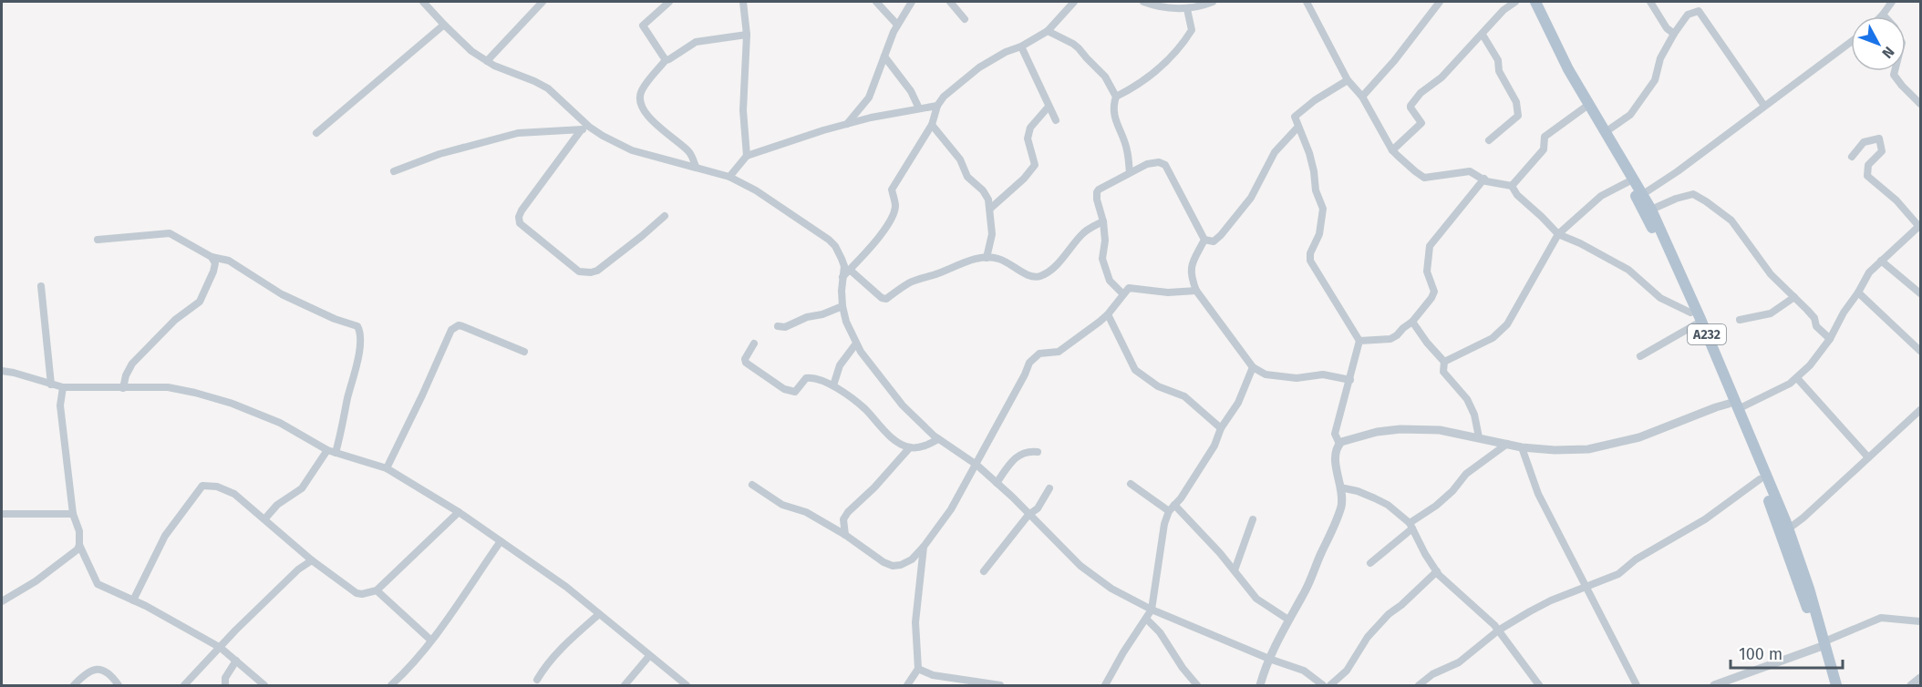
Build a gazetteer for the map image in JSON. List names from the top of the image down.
{
  "streets": {
    "main road": ["A232"]
  },
  "scale_bar": "100 m",
  "north": "bottom right"
}
